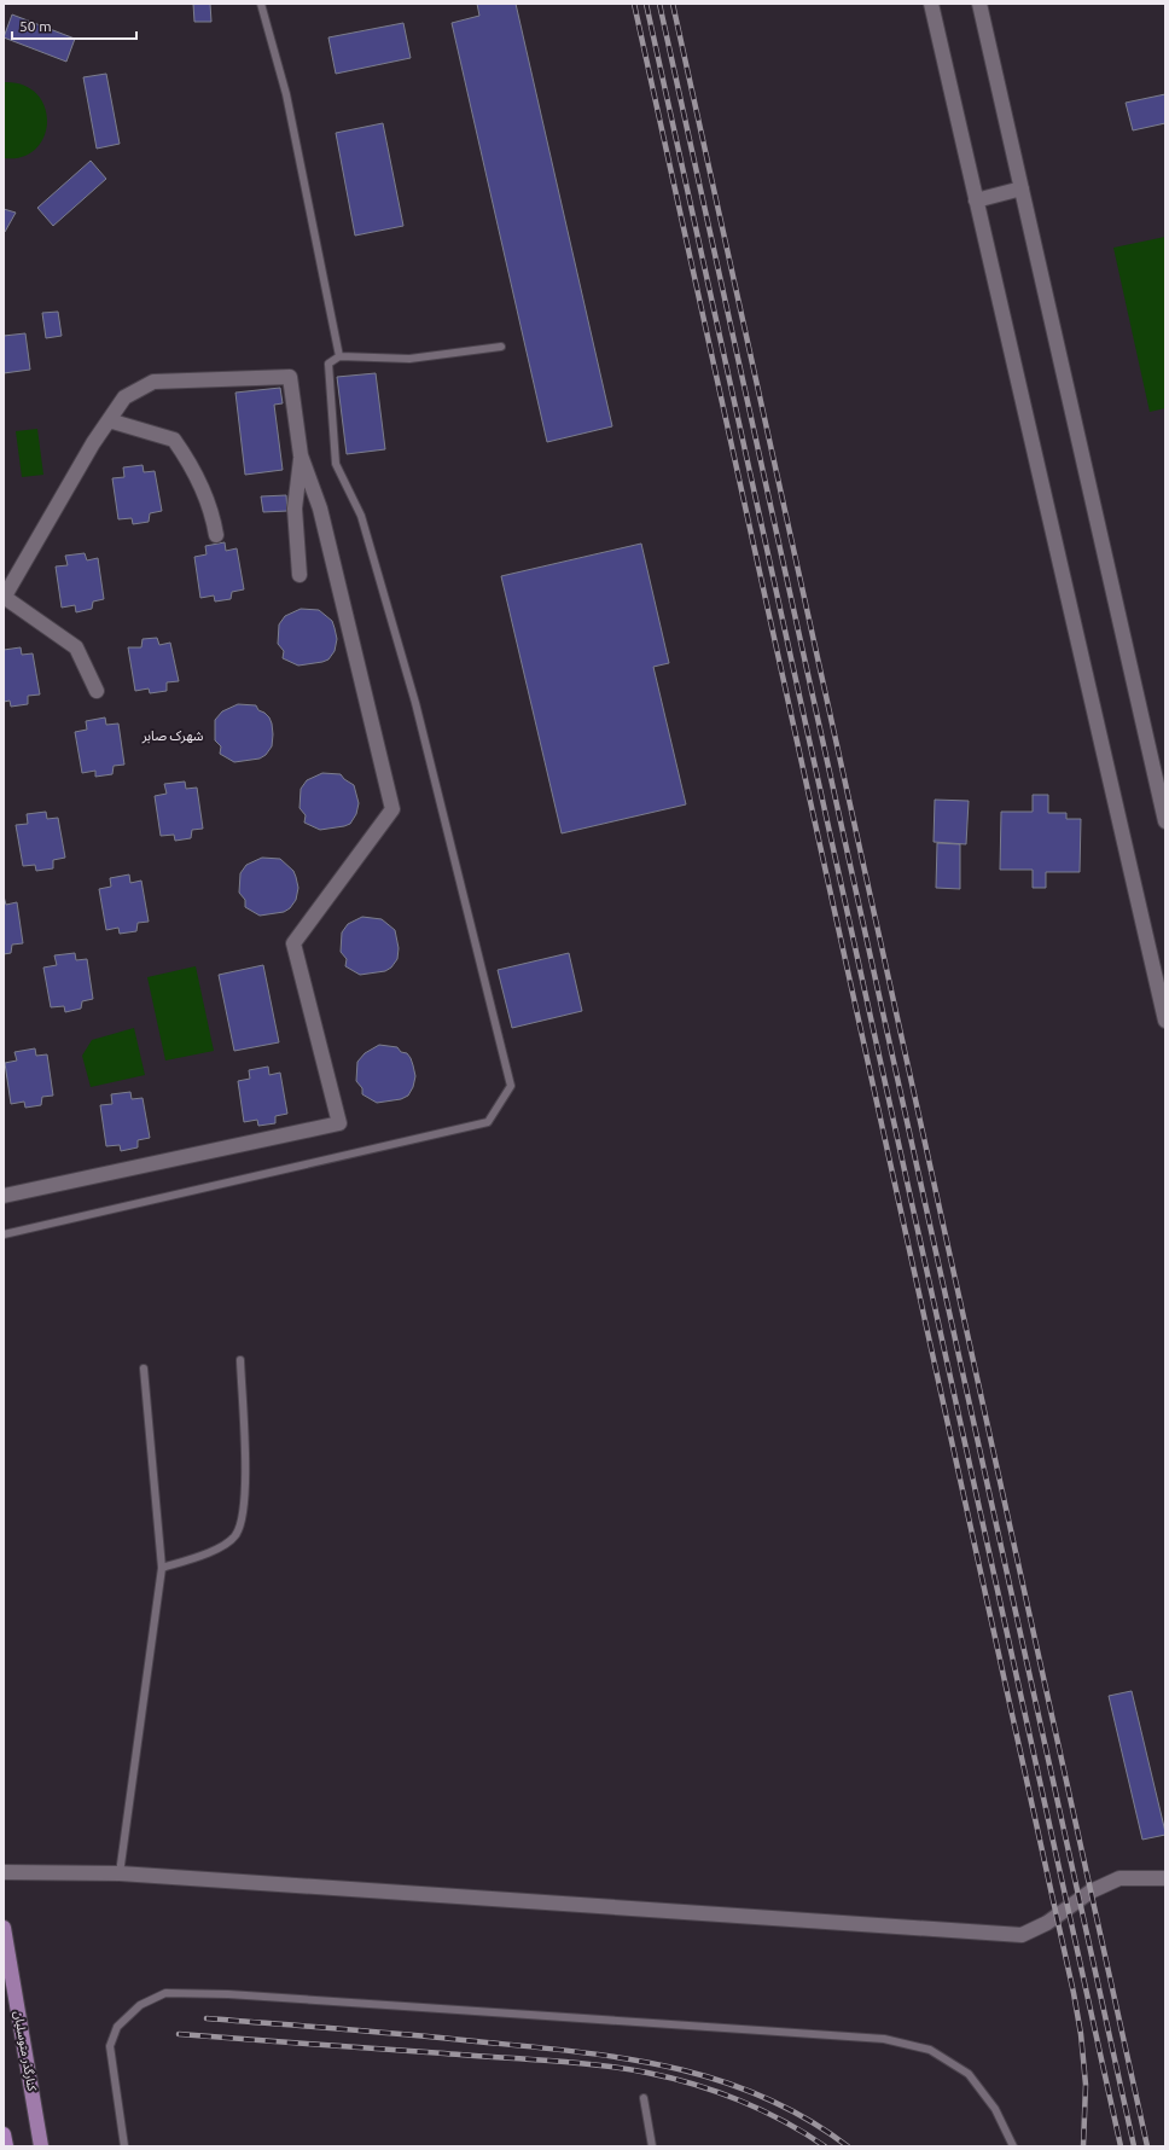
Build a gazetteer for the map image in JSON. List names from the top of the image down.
{
  "streets": {
    "main road": ["کنارگذر متوسلیان"]
  },
  "districts": ["شهرک صابر"],
  "scale_bar": "50 m"
}
